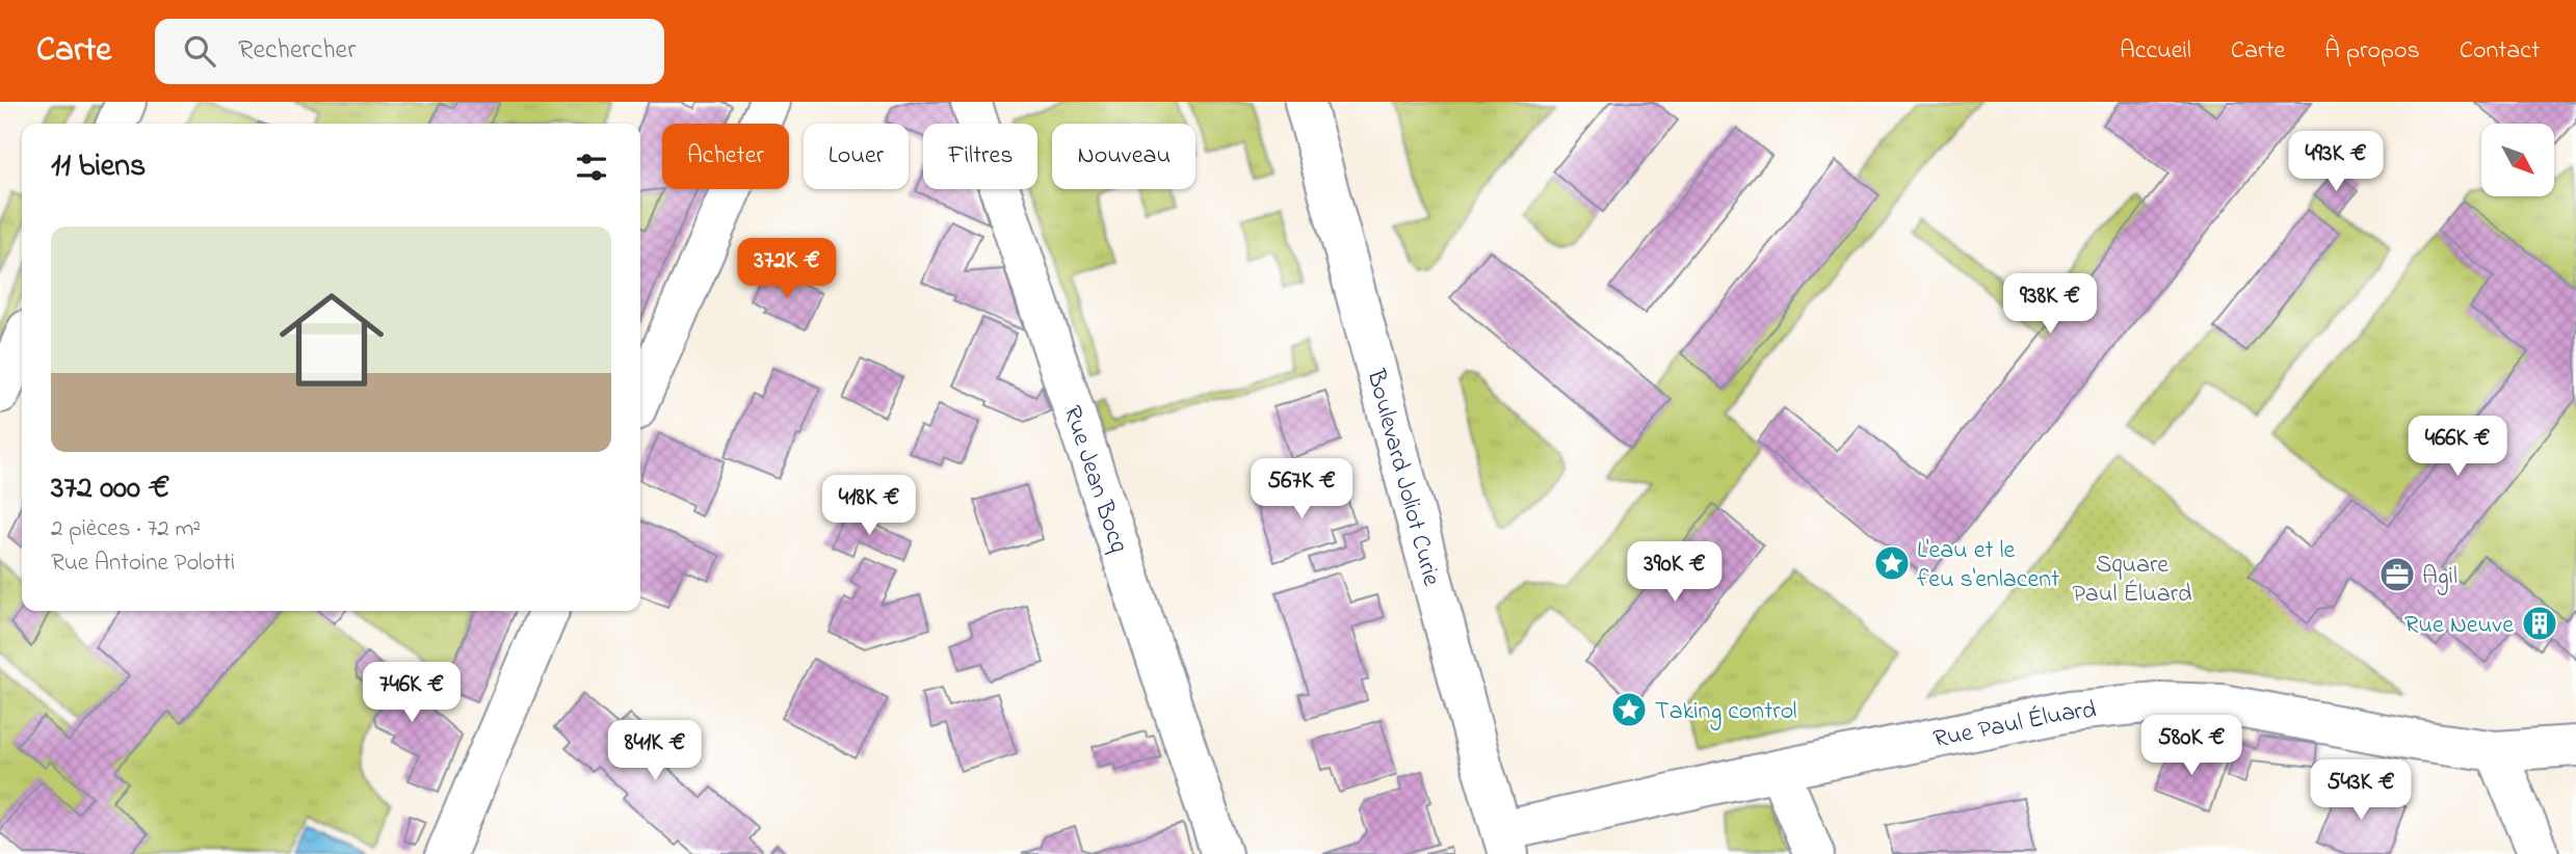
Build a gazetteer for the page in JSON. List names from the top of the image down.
{
  "streets": {
    "street": ["Rue Jean Bocq", "Boulevard Joliot Curie", "Rue Paul Éluard"]
  },
  "crossings": [
    ["Boulevard Joliot Curie", "Rue Paul Éluard"]
  ],
  "parks": ["Square Paul Éluard"],
  "places": {
    "place": ["L'eau et le feu s'enlacent", "Taking control"],
    "office": ["Agil"],
    "building": ["Rue Neuve"]
  },
  "north": "bottom right",
  "page": {
    "header": "Carte",
    "search": "Rechercher",
    "nav": [
      "Accueil",
      "Carte",
      "À propos",
      "Contact"
    ],
    "chip": [
      "Acheter",
      "Louer",
      "Filtres",
      "Nouveau"
    ],
    "heading": "11 biens",
    "price": [
      "493K €",
      "372K €",
      "938K €",
      "466K €",
      "567K €",
      "418K €",
      "390K €",
      "746K €",
      "580K €",
      "841K €",
      "543K €"
    ],
    "list": [
      {
        "name": "372 000 €",
        "note": "2 pièces · 72 m² · Rue Antoine Polotti"
      }
    ]
  }
}
